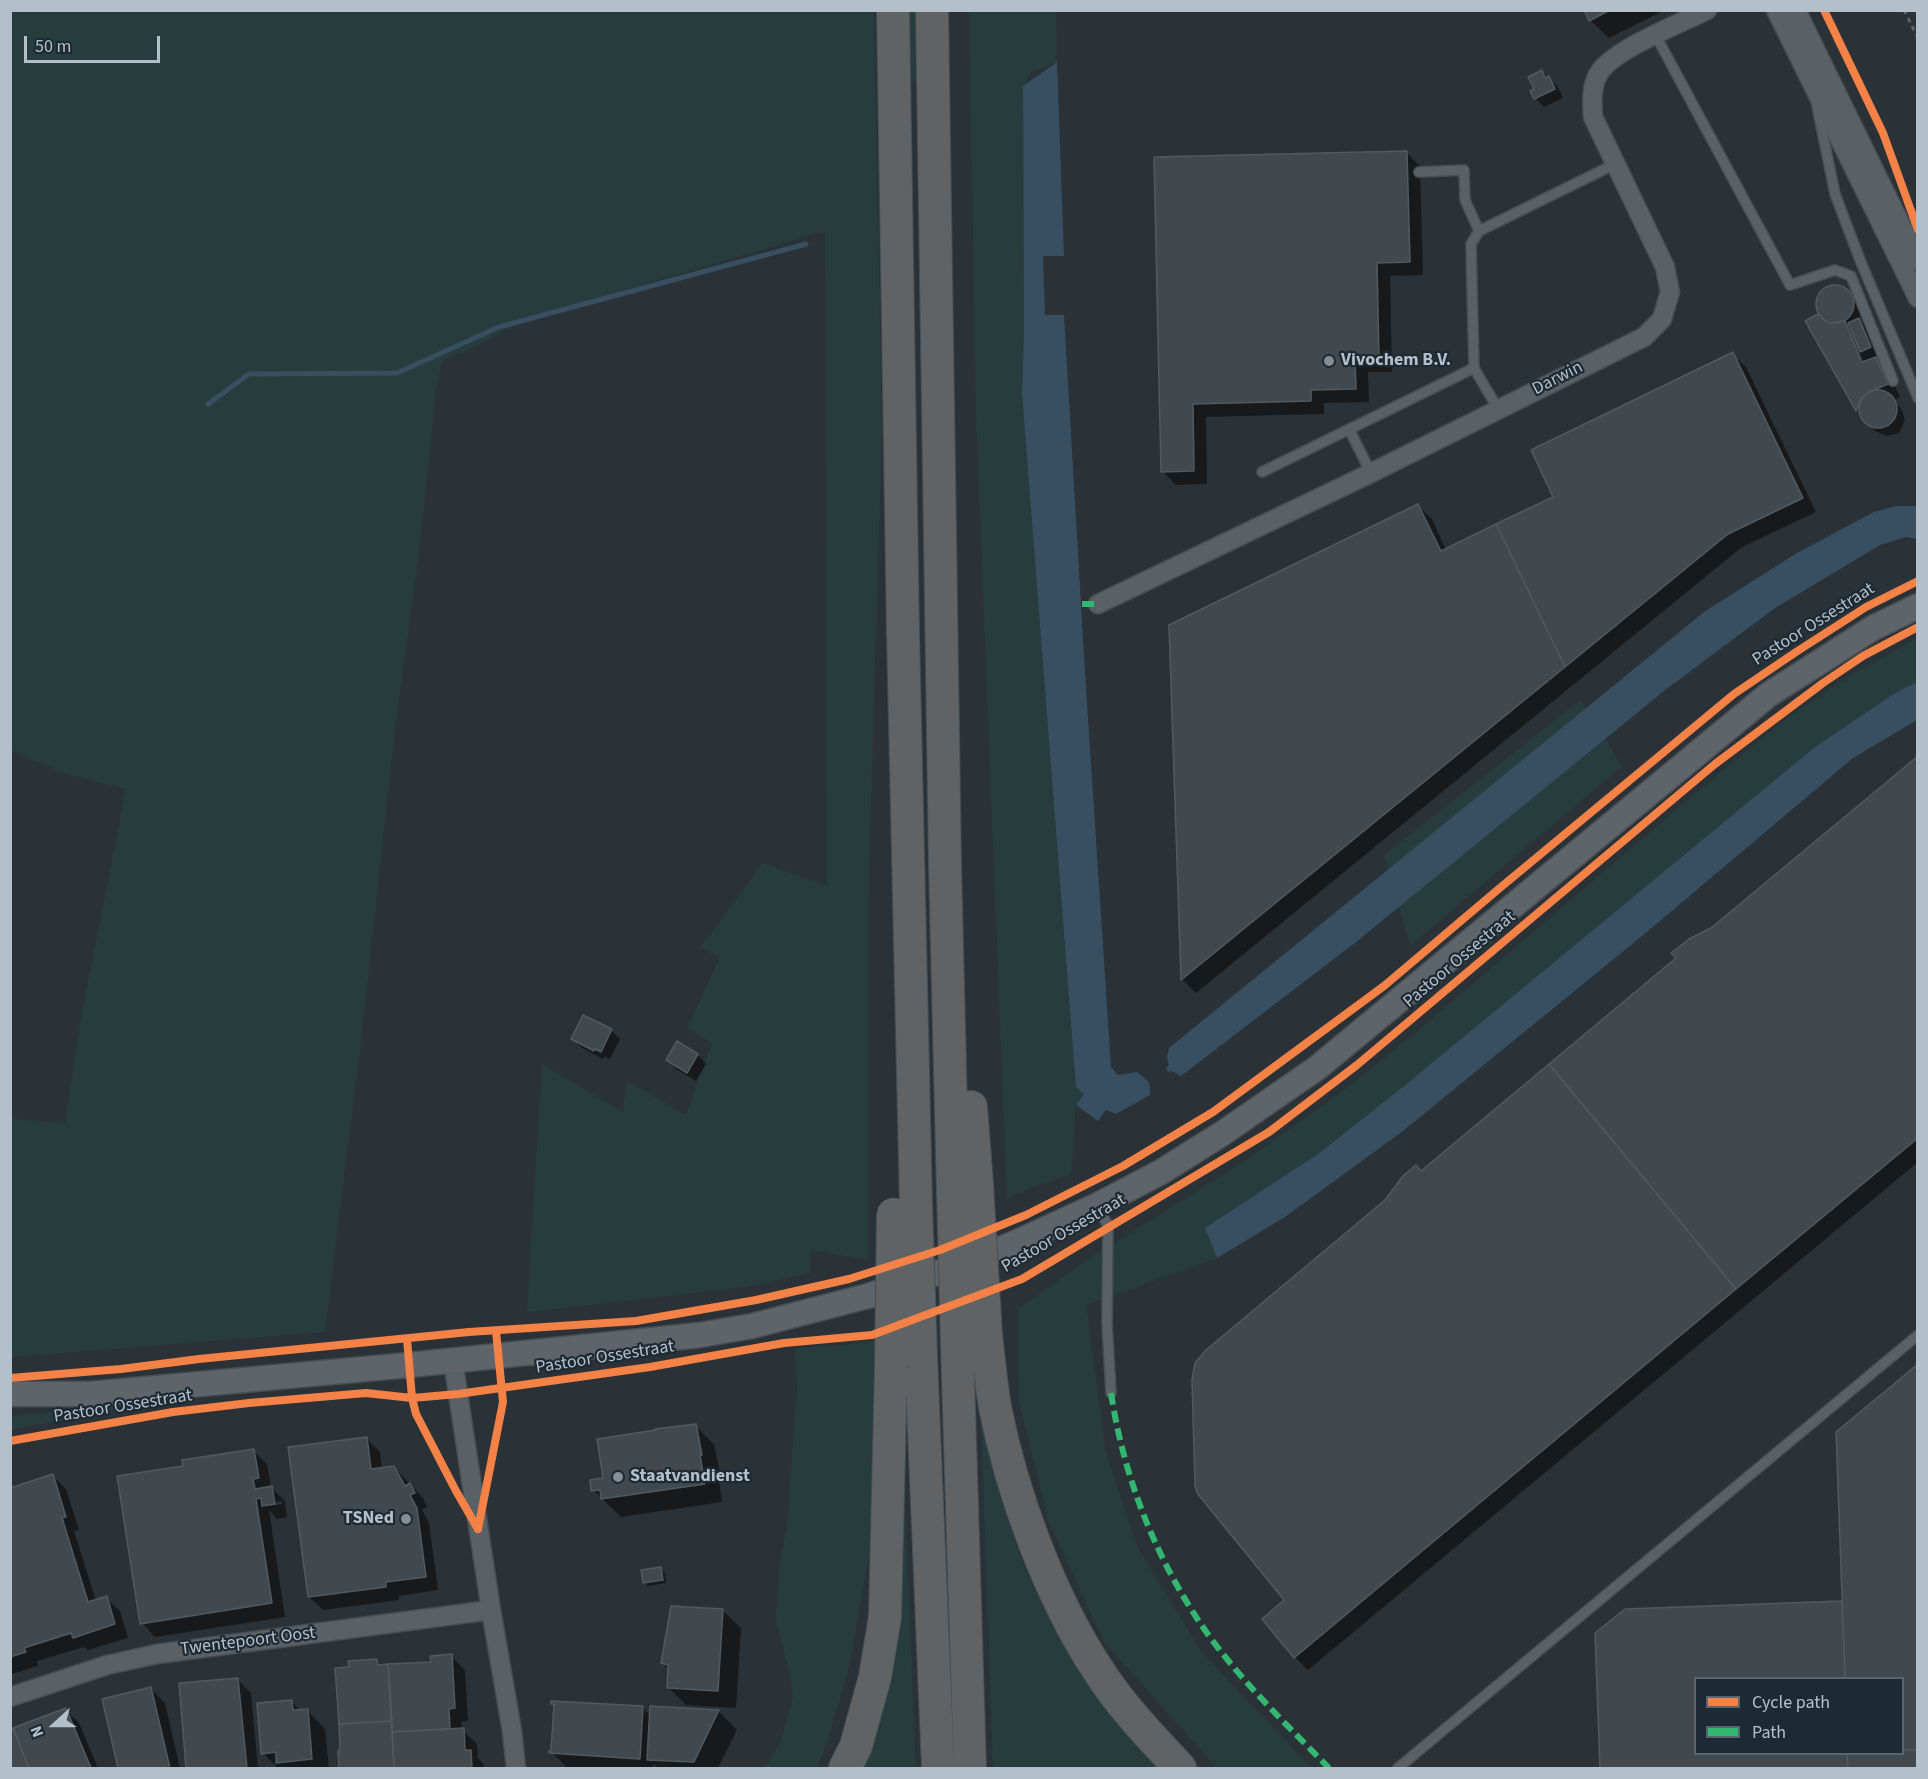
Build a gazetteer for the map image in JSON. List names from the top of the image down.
{
  "streets": {
    "main road": ["Pastoor Ossestraat"],
    "street": ["Darwin", "Twentepoort Oost"]
  },
  "places": ["Vivochem B.V.", "Staatvandienst", "TSNed"],
  "legend": ["Cycle path", "Path"],
  "scale_bar": "50 m",
  "north": "left"
}
